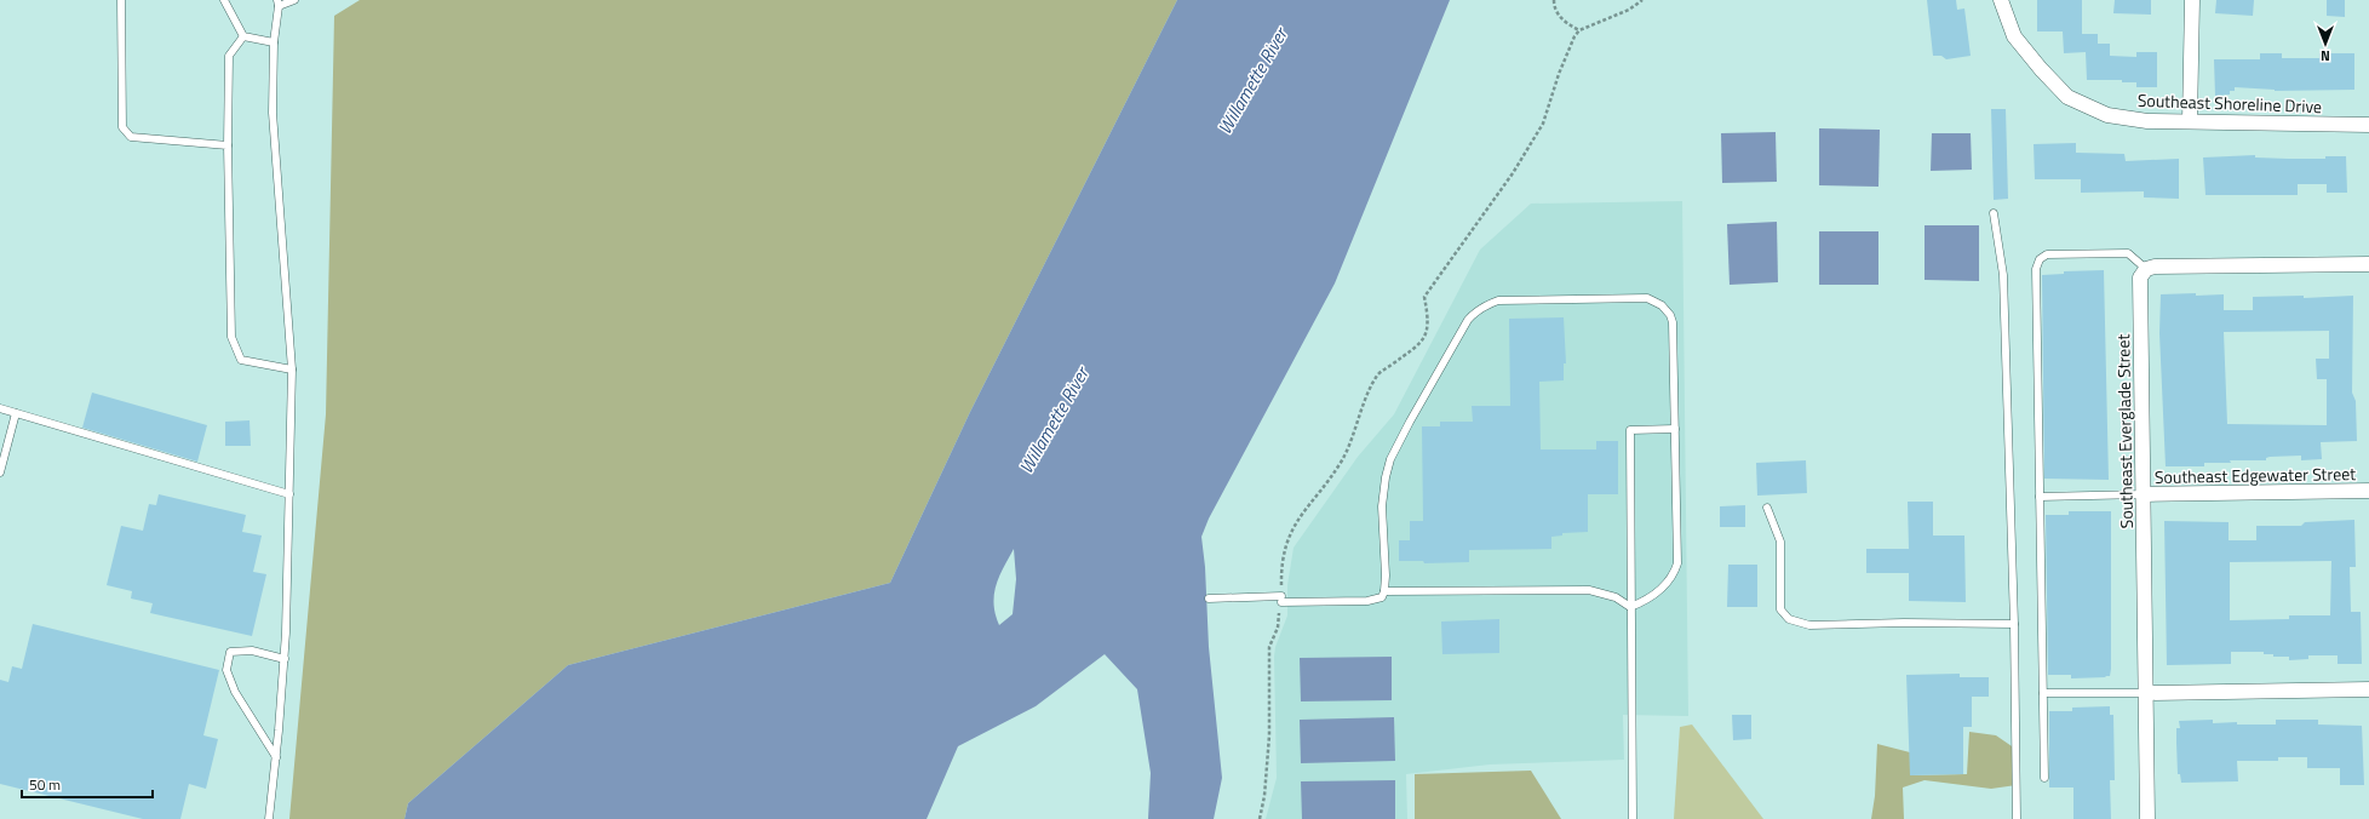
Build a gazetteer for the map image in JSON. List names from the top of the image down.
{
  "streets": {
    "street": ["Southeast Shoreline Drive", "Southeast Everglade Street", "Southeast Edgewater Street"]
  },
  "crossings": [
    ["Southeast Everglade Street", "Southeast Edgewater Street"]
  ],
  "water": ["Willamette River"],
  "scale_bar": "50 m",
  "north": "bottom"
}
